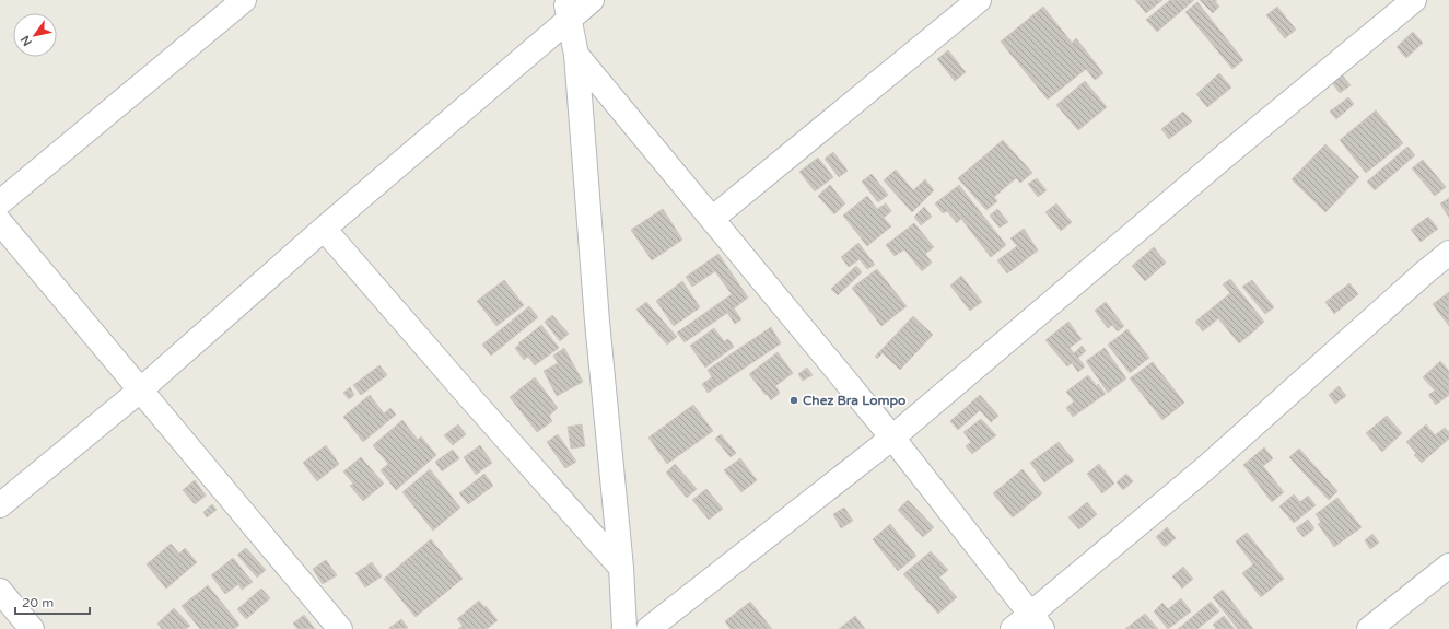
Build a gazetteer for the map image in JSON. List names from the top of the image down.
{
  "places": ["Chez Bra Lompo"],
  "scale_bar": "20 m",
  "north": "bottom left"
}
